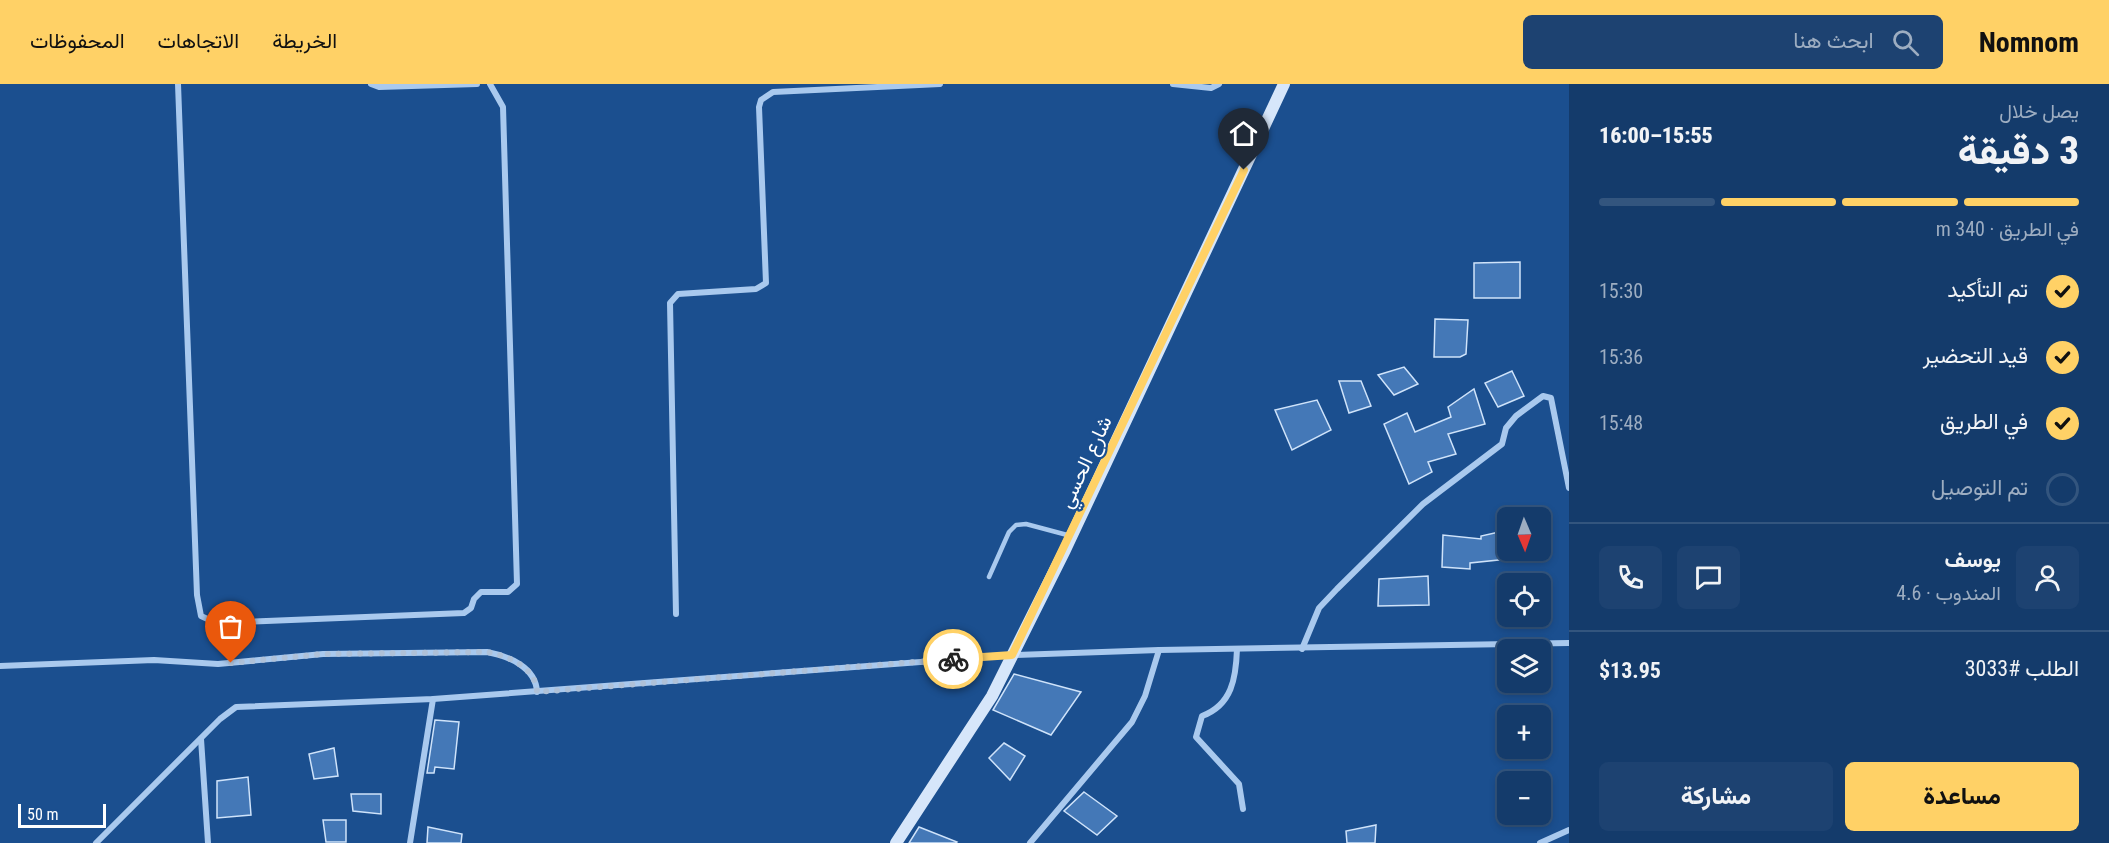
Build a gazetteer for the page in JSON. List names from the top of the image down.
{
  "streets": {
    "street": ["شارع الحسي"]
  },
  "scale_bar": "50 m",
  "north": "bottom",
  "page": {
    "header": "Nomnom",
    "search": "ابحث هنا",
    "nav": ["الخريطة", "الاتجاهات", "المحفوظات"],
    "heading": ["3 دقيقة", "يصل خلال", "15:55–16:00"],
    "panel": [
      "يوسف",
      "المندوب · 4.6",
      "الطلب #3033",
      "$13.95"
    ],
    "bar": "في الطريق · 340 m",
    "list": [
      ["تم التأكيد", "15:30"],
      ["قيد التحضير", "15:36"],
      ["في الطريق", "15:48"],
      "تم التوصيل"
    ],
    "map_buttons": ["+", "−"],
    "buttons": ["مساعدة", "مشاركة"],
    "scale": "50 m"
  }
}
